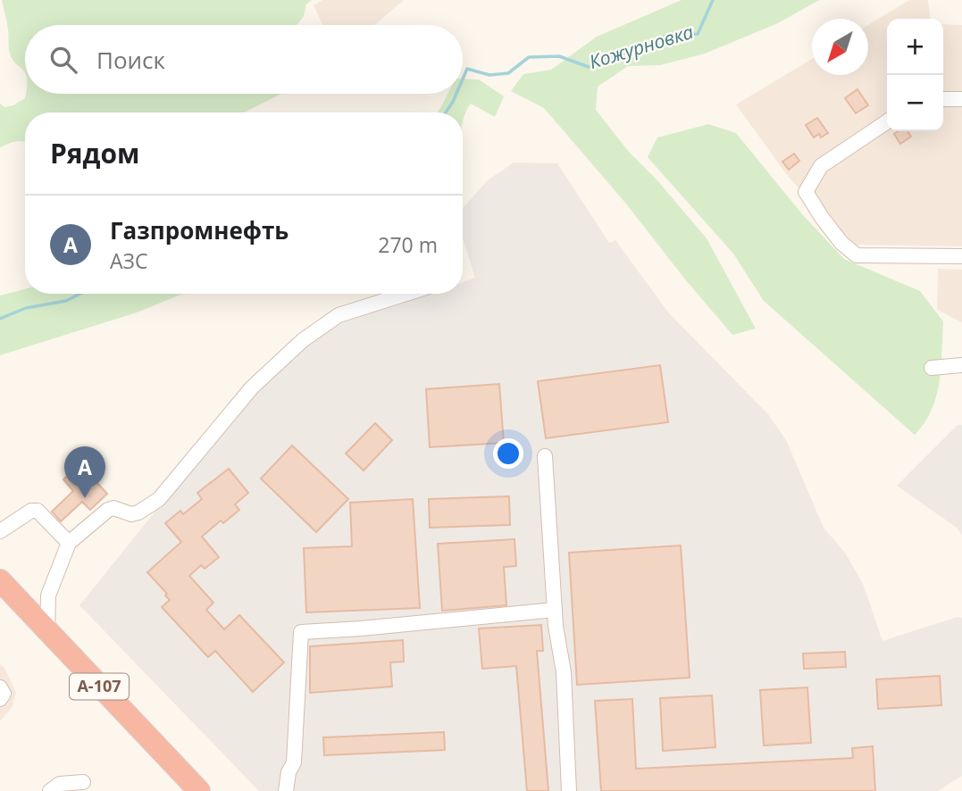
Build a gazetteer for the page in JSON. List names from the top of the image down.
{
  "streets": {
    "highway": ["А-107"]
  },
  "water": ["Кожурновка"],
  "north": "bottom left",
  "page": {
    "map_buttons": ["+", "−"],
    "search": "Поиск",
    "heading": "Рядом",
    "list": [
      {
        "mark": "A",
        "name": "Газпромнефть",
        "note": "АЗС",
        "value": "270 m"
      }
    ],
    "pins": "A"
  }
}
